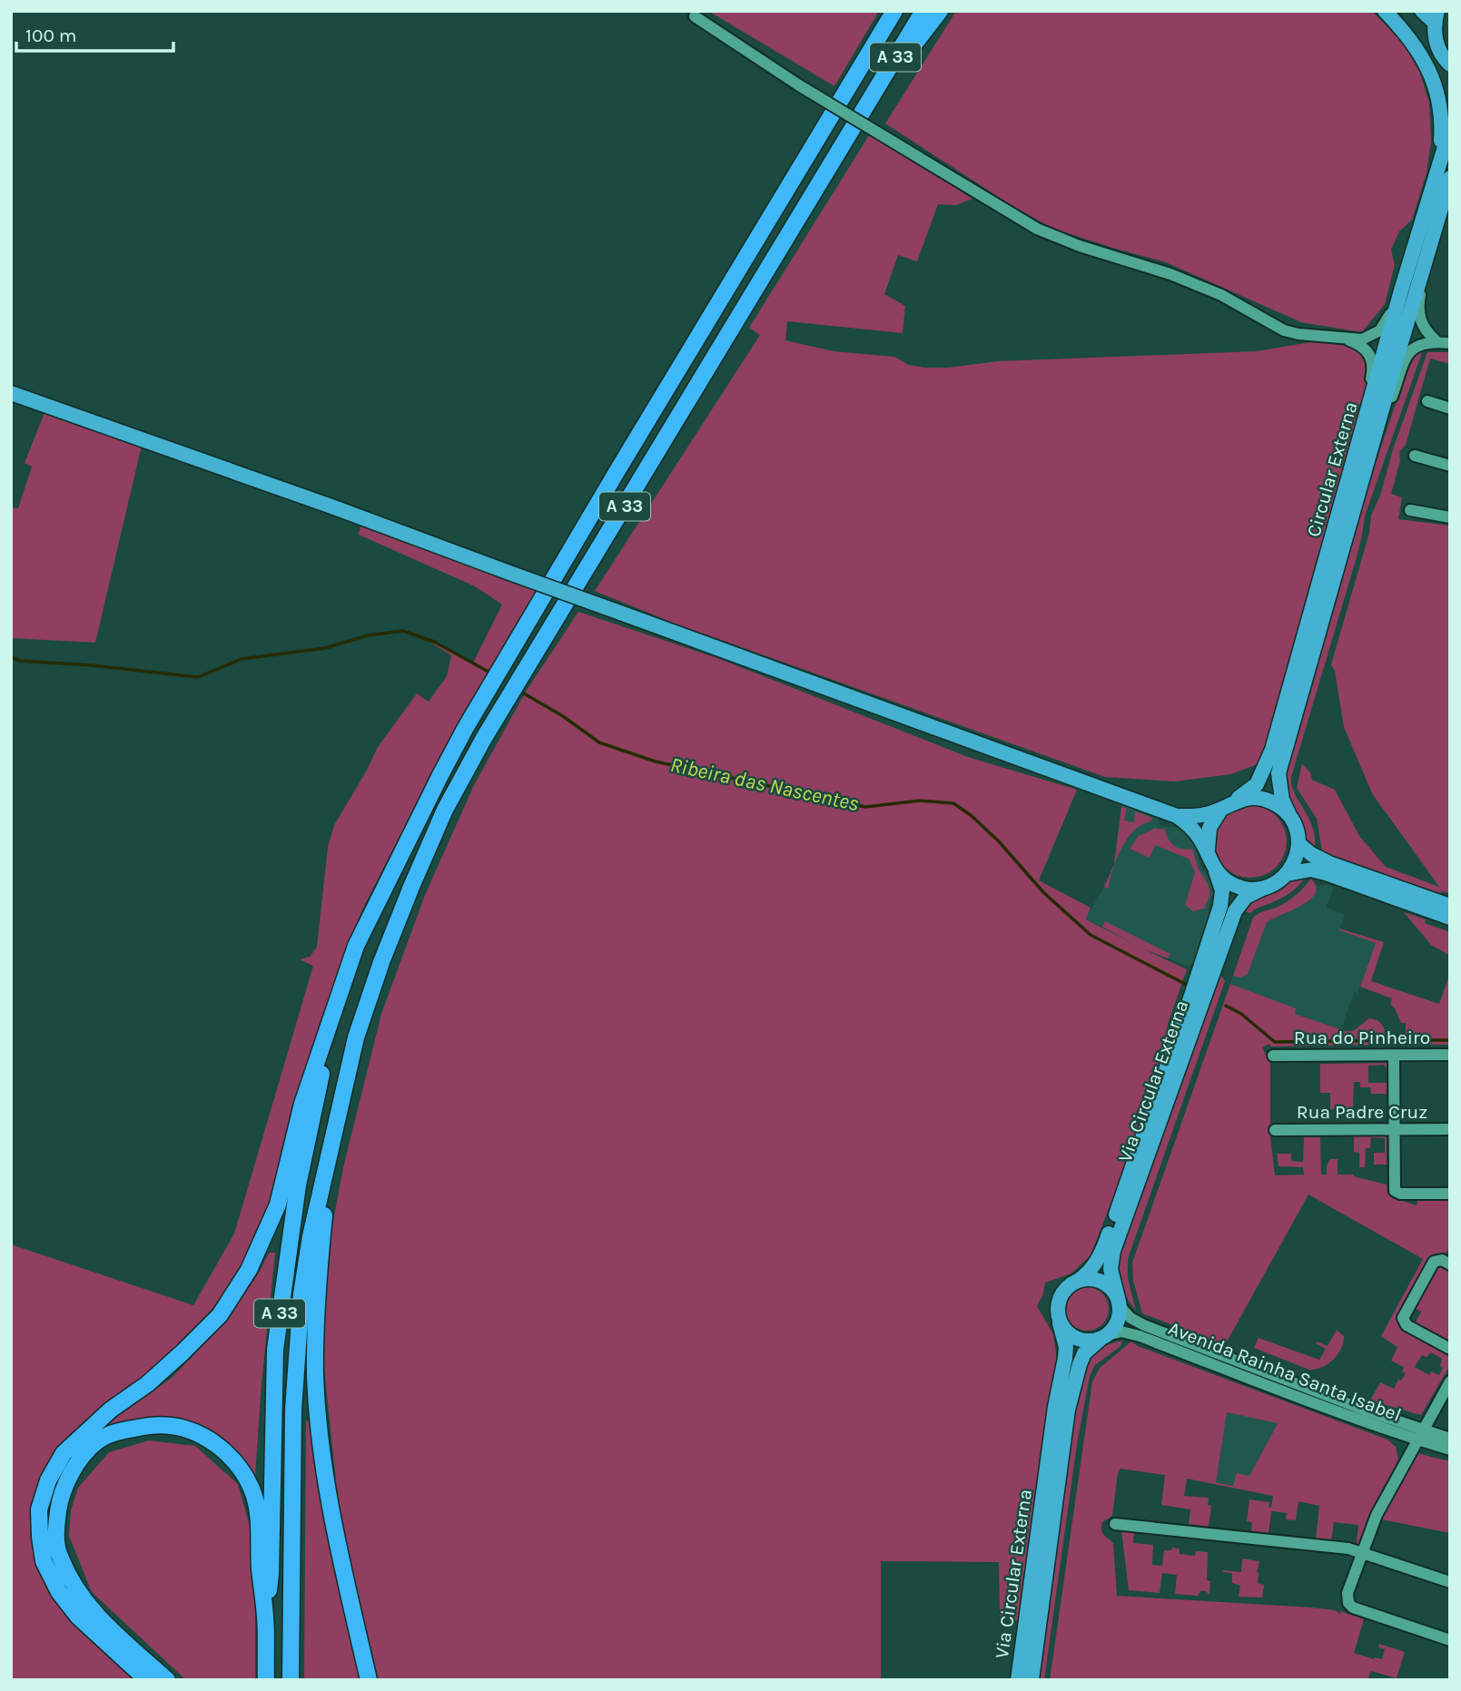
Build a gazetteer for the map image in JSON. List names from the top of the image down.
{
  "streets": {
    "highway": ["A 33"],
    "main road": ["Circular Externa", "Via Circular Externa"],
    "street": ["Rua do Pinheiro", "Rua Padre Cruz", "Avenida Rainha Santa Isabel"]
  },
  "crossings": [
    ["Circular Externa", "Via Circular Externa"],
    ["Via Circular Externa", "Avenida Rainha Santa Isabel"]
  ],
  "water": ["Ribeira das Nascentes"],
  "scale_bar": "100 m"
}
